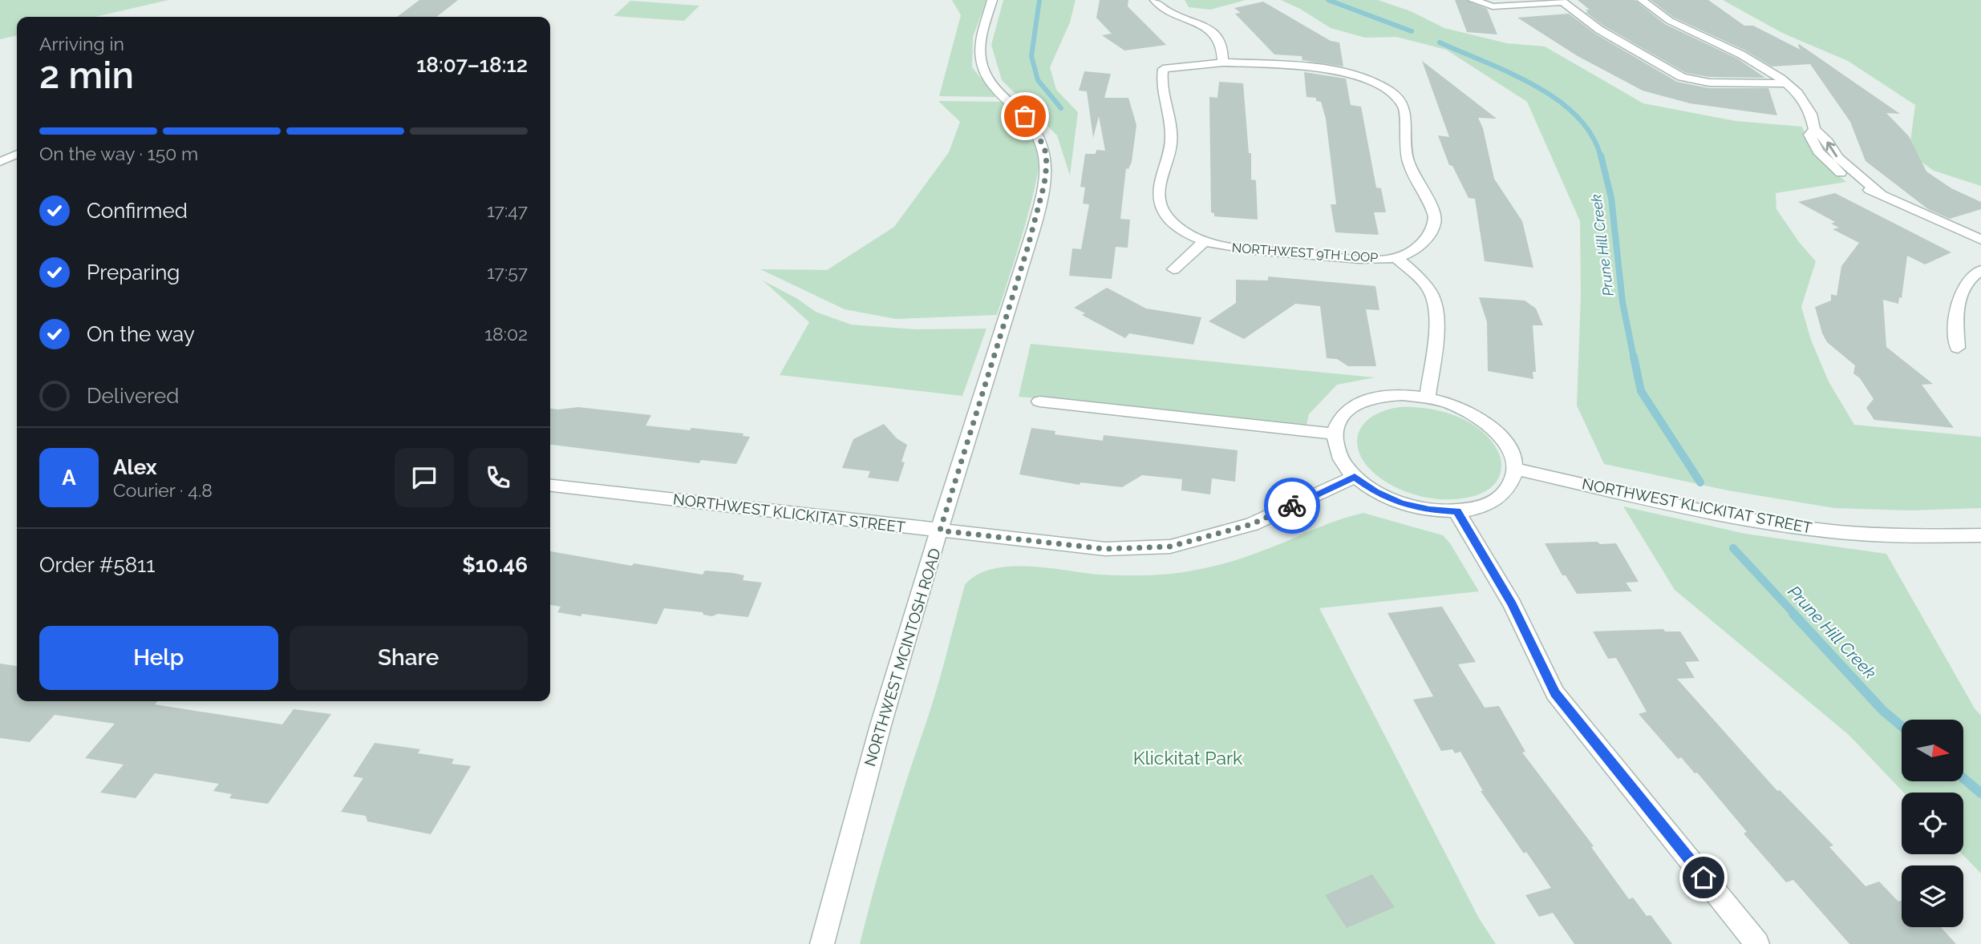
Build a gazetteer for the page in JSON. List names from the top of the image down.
{
  "streets": {
    "street": ["NORTHWEST 9TH LOOP", "NORTHWEST KLICKITAT STREET", "NORTHWEST MCINTOSH ROAD"]
  },
  "crossings": [
    ["NORTHWEST KLICKITAT STREET", "NORTHWEST MCINTOSH ROAD"]
  ],
  "water": ["Prune Hill Creek"],
  "parks": ["Klickitat Park"],
  "north": "right",
  "page": {
    "heading": ["2 min", "Arriving in", "18:07–18:12"],
    "panel": [
      "Alex",
      "Courier · 4.8",
      "Order #5811",
      "$10.46"
    ],
    "bar": "On the way · 150 m",
    "list": [
      ["Confirmed", "17:47"],
      ["Preparing", "17:57"],
      ["On the way", "18:02"],
      "Delivered"
    ],
    "round": "A",
    "buttons": ["Help", "Share"]
  }
}
